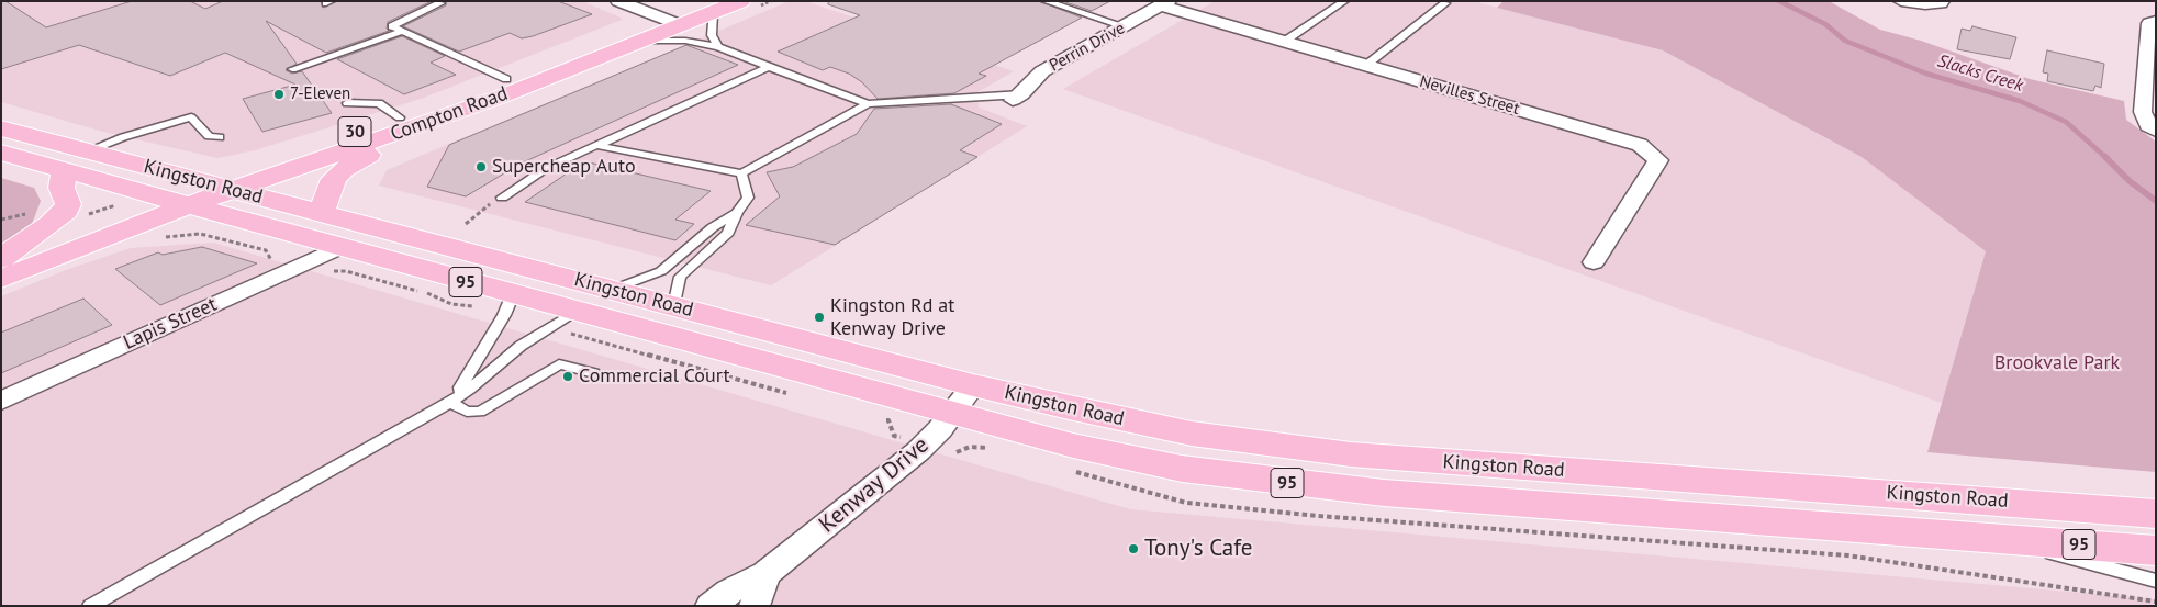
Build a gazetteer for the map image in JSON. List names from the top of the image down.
{
  "streets": {
    "main road": [
      "Compton Road",
      "30",
      "Kingston Road",
      "95"
    ],
    "street": [
      "Perrin Drive",
      "Nevilles Street",
      "Lapis Street",
      "Kenway Drive"
    ]
  },
  "crossings": [
    ["Perrin Drive", "Nevilles Street"],
    ["Compton Road", "Kingston Road"],
    ["Kingston Road", "Lapis Street"],
    ["Kingston Road", "Kenway Drive"]
  ],
  "water": ["Slacks Creek"],
  "parks": ["Brookvale Park"],
  "places": [
    "7-Eleven",
    "Supercheap Auto",
    "Kingston Rd at Kenway Drive",
    "Commercial Court",
    "Tony's Cafe"
  ]
}
